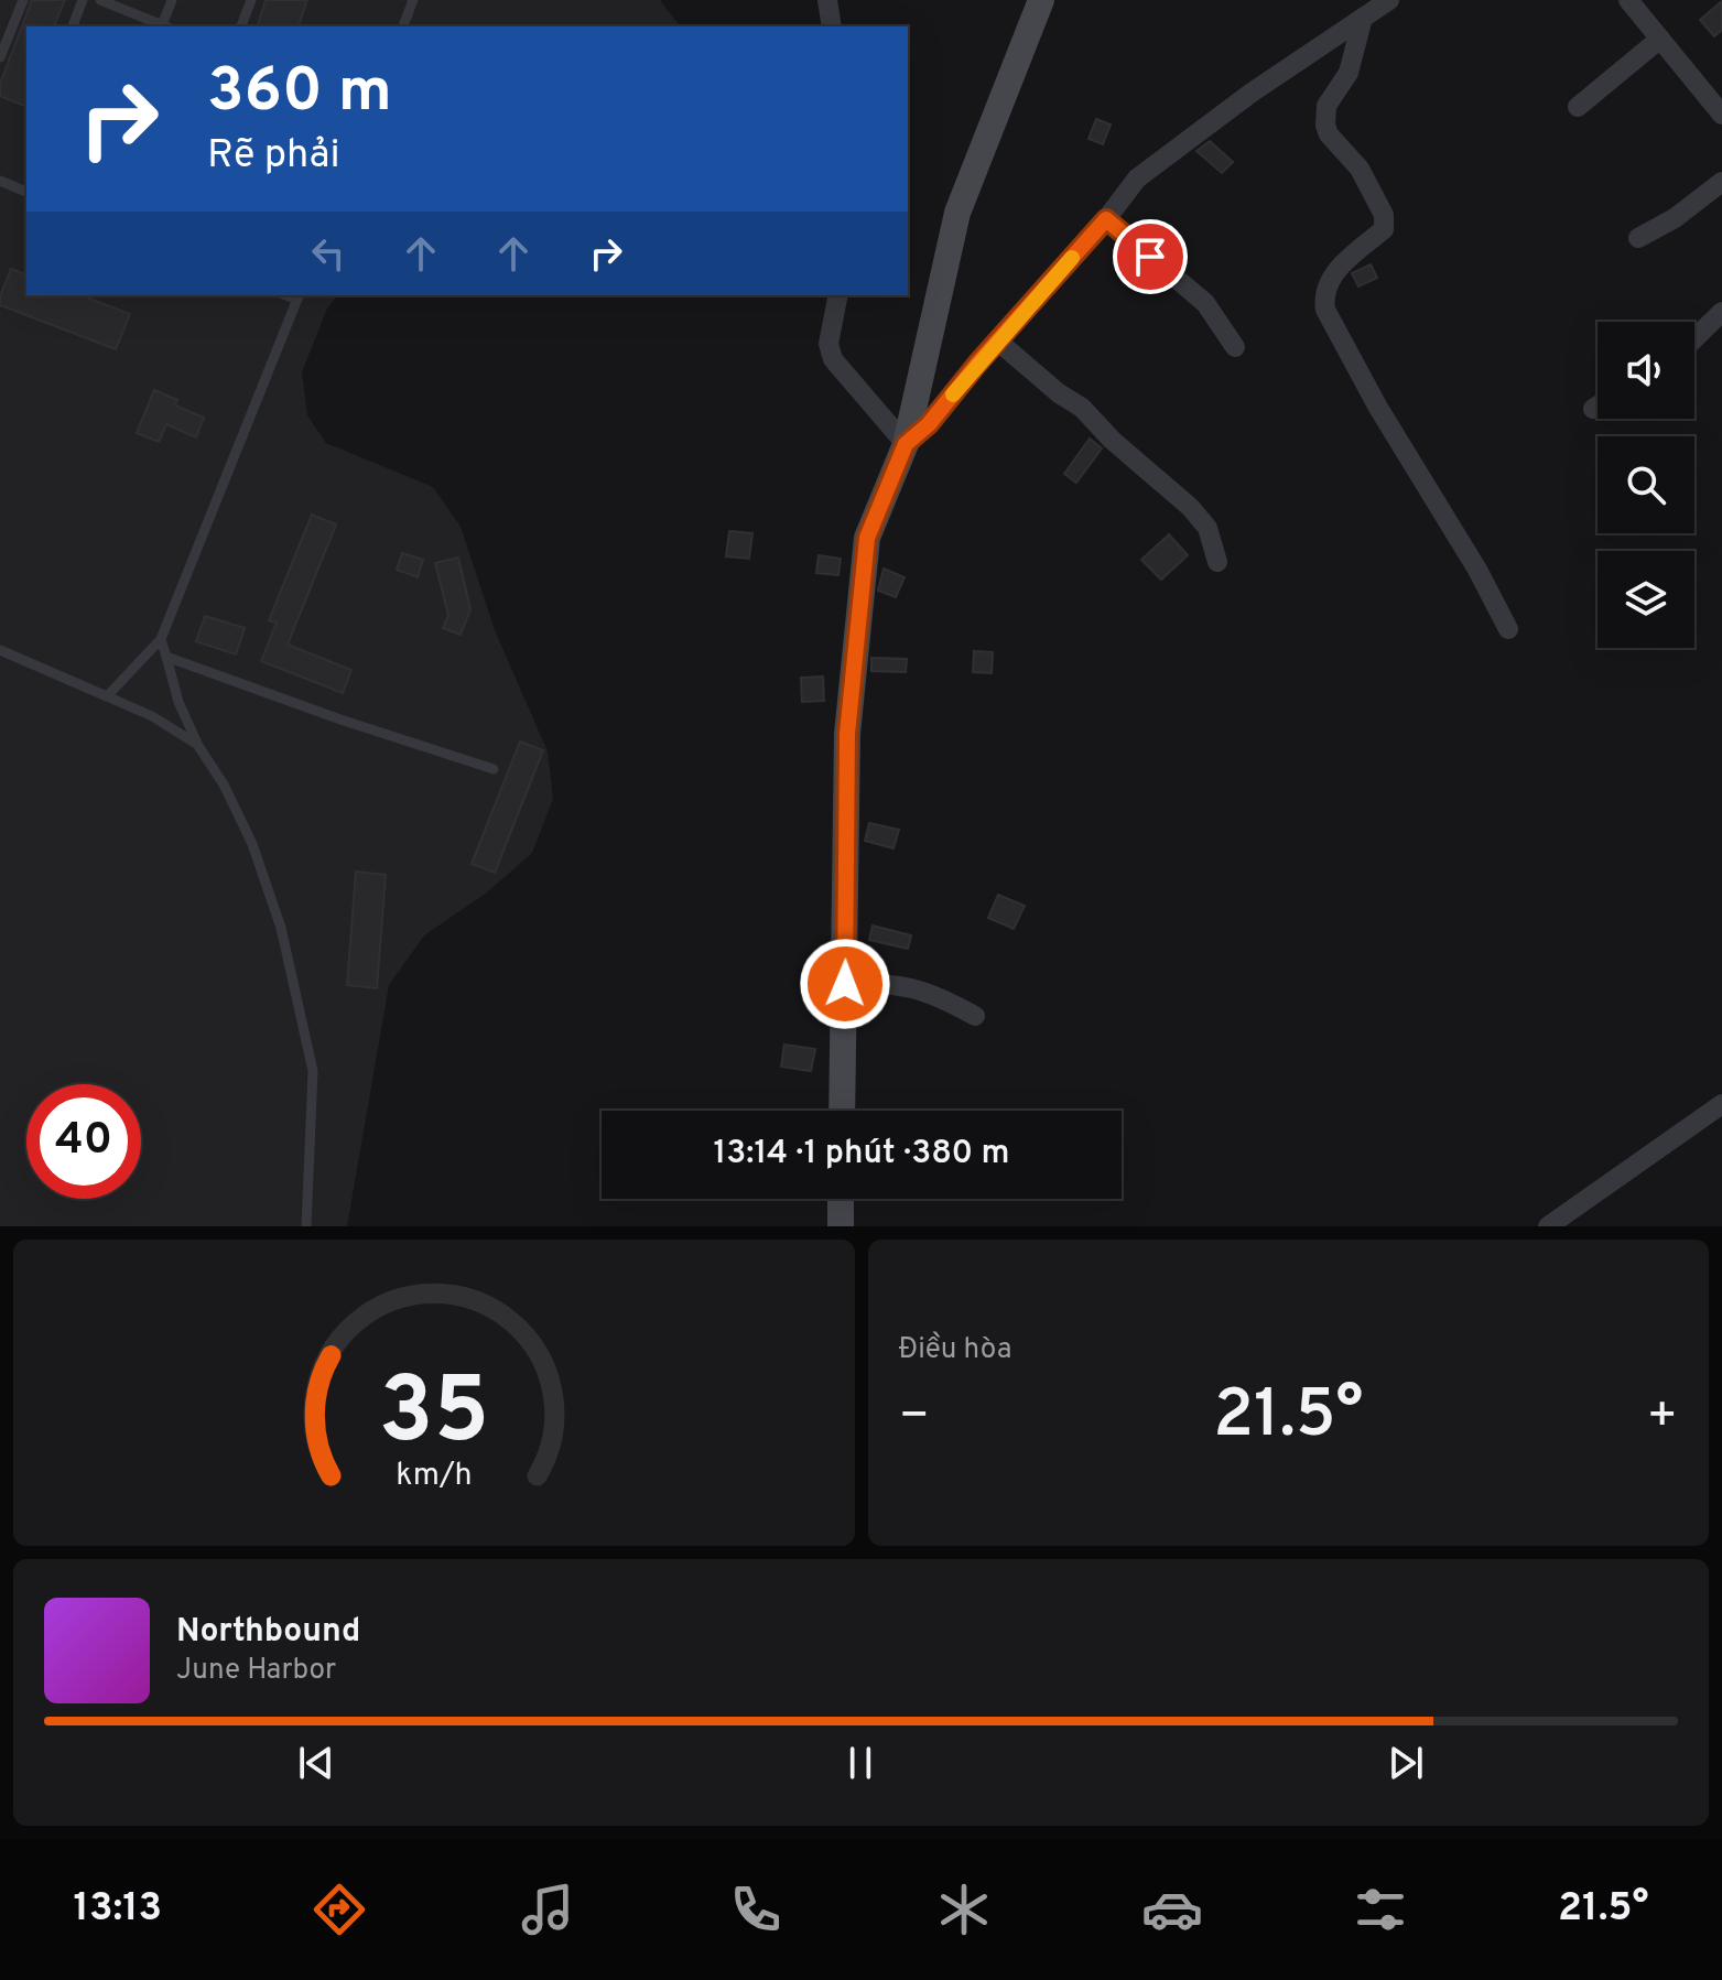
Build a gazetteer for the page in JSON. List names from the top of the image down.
{
  "page": {
    "turn": ["360 m", "Rẽ phải"],
    "limit": "40",
    "trip": "13:14 · 1 phút · 380 m",
    "tile": "Điều hòa",
    "heat": ["−", "21.5°", "+"],
    "song": ["Northbound", "June Harbor"],
    "tabs": ["13:13", "21.5°"],
    "gauge": ["35", "km/h"]
  }
}
